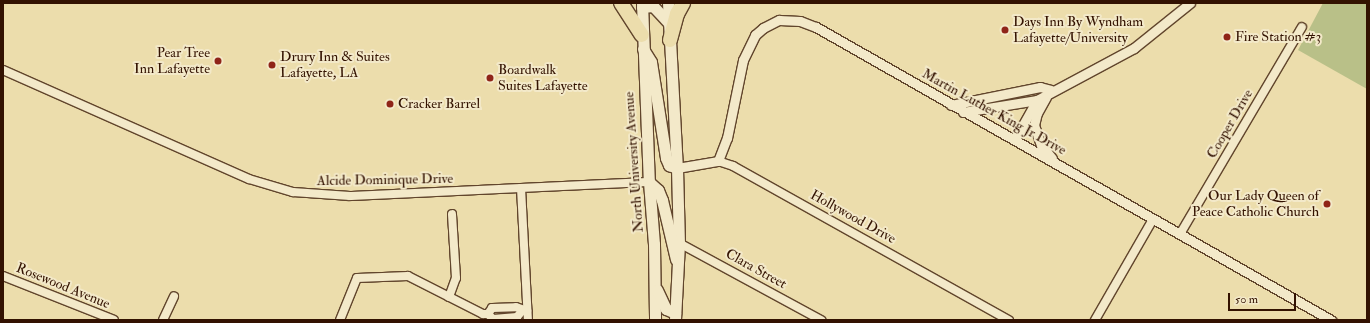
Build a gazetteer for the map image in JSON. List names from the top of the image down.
{
  "streets": {
    "main road": ["North University Avenue"],
    "street": [
      "Martin Luther King Jr Drive",
      "Cooper Drive",
      "Alcide Dominique Drive",
      "Hollywood Drive",
      "Clara Street",
      "Rosewood Avenue"
    ]
  },
  "crossings": [
    ["Martin Luther King Jr Drive", "Cooper Drive"],
    ["Martin Luther King Jr Drive", "Hollywood Drive"],
    ["North University Avenue", "Alcide Dominique Drive"]
  ],
  "places": [
    "Days Inn By Wyndham Lafayette/University",
    "Fire Station #3",
    "Pear Tree Inn Lafayette",
    "Drury Inn & Suites Lafayette, LA",
    "Boardwalk Suites Lafayette",
    "Cracker Barrel",
    "Our Lady Queen of Peace Catholic Church"
  ],
  "scale_bar": "50 m"
}
